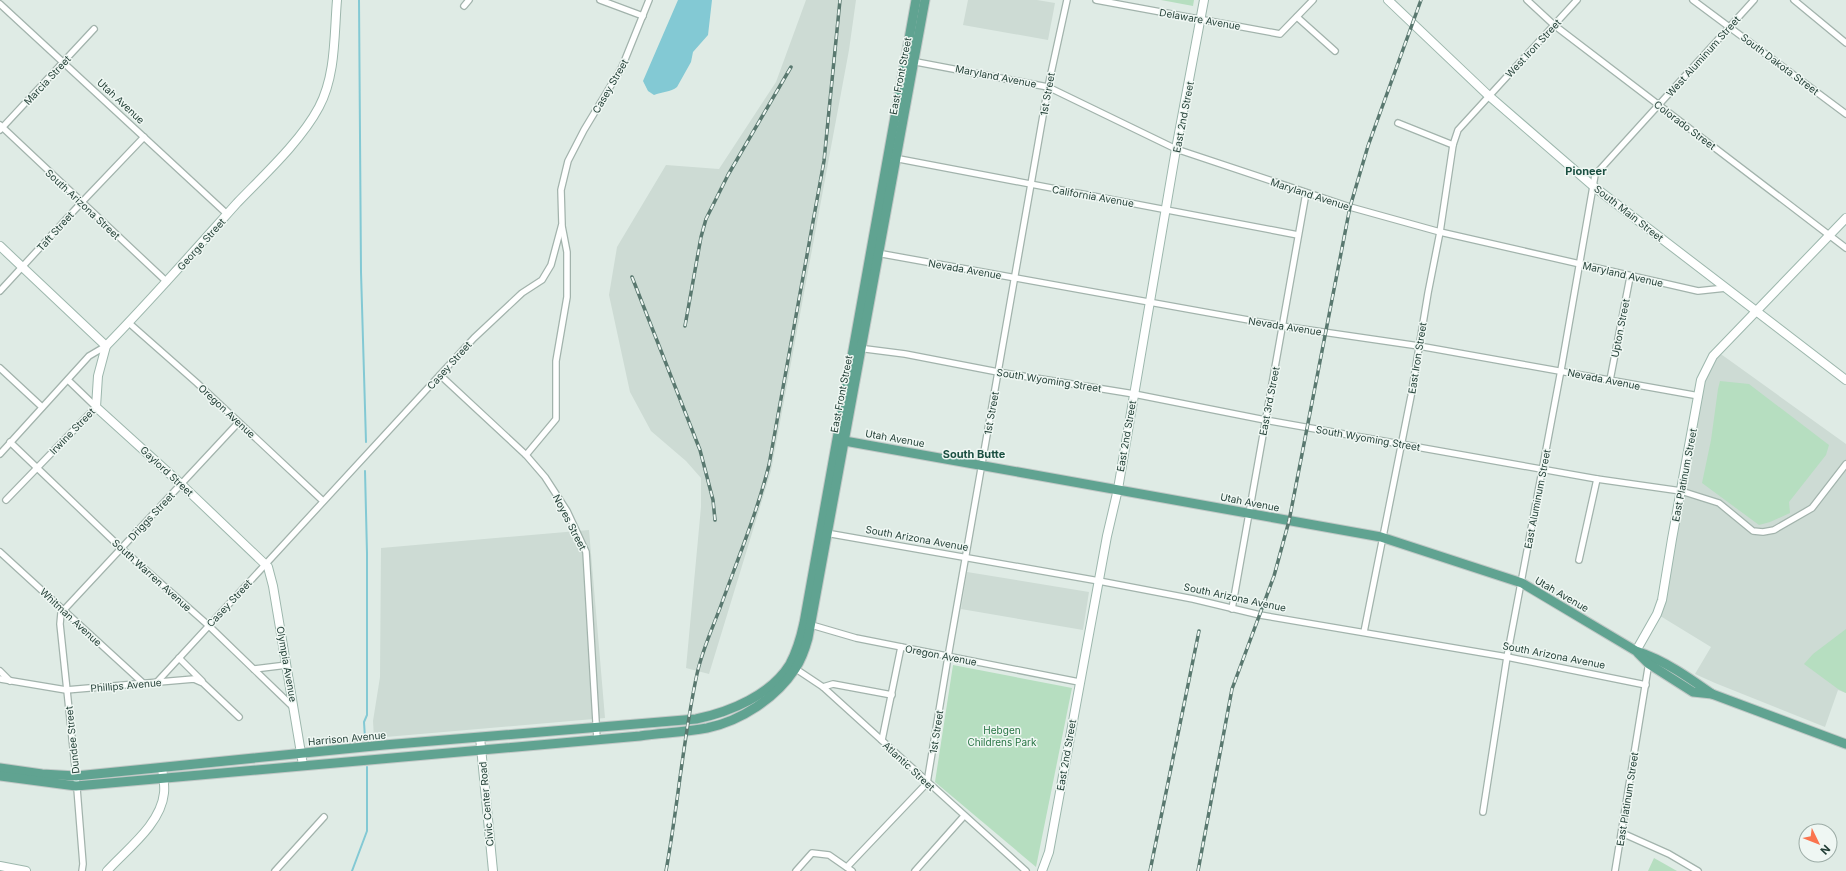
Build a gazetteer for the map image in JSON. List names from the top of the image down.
{
  "streets": {
    "main road": ["East Front Street", "Utah Avenue", "Harrison Avenue"],
    "street": [
      "Delaware Avenue",
      "West Iron Street",
      "West Aluminum Street",
      "South Dakota Street",
      "Maryland Avenue",
      "Marcia Street",
      "Casey Street",
      "1st Street",
      "East 2nd Street",
      "Colorado Street",
      "California Avenue",
      "South Arizona Street",
      "South Main Street",
      "Taft Street",
      "George Street",
      "Nevada Avenue",
      "Upton Street",
      "East Iron Street",
      "South Wyoming Street",
      "East 3rd Street",
      "Oregon Avenue",
      "Irwine Street",
      "Gaylord Street",
      "East Platinum Street",
      "East Aluminum Street",
      "Driggs Street",
      "Noyes Street",
      "South Arizona Avenue",
      "South Warren Avenue",
      "Whitman Avenue",
      "Olympia Avenue",
      "Phillips Avenue",
      "Dundee Street",
      "Atlantic Street",
      "Civic Center Road"
    ]
  },
  "crossings": [
    ["Delaware Avenue", "East 2nd Street"],
    ["West Iron Street", "Colorado Street"],
    ["West Iron Street", "South Main Street"],
    ["West Iron Street", "East Iron Street"],
    ["West Aluminum Street", "South Dakota Street"],
    ["West Aluminum Street", "Colorado Street"],
    ["West Aluminum Street", "South Main Street"],
    ["West Aluminum Street", "East Aluminum Street"],
    ["East Front Street", "Maryland Avenue"],
    ["East Front Street", "Utah Avenue"],
    ["East Front Street", "California Avenue"],
    ["East Front Street", "Nevada Avenue"],
    ["East Front Street", "South Wyoming Street"],
    ["East Front Street", "Oregon Avenue"],
    ["East Front Street", "South Arizona Avenue"],
    ["East Front Street", "Harrison Avenue"],
    ["East Front Street", "Atlantic Street"],
    ["Maryland Avenue", "1st Street"],
    ["Maryland Avenue", "East 2nd Street"],
    ["Maryland Avenue", "South Main Street"],
    ["Maryland Avenue", "Upton Street"],
    ["Maryland Avenue", "East Iron Street"],
    ["Maryland Avenue", "East 3rd Street"],
    ["Maryland Avenue", "East Aluminum Street"],
    ["Marcia Street", "Utah Avenue"],
    ["Marcia Street", "South Arizona Street"],
    ["Casey Street", "Oregon Avenue"],
    ["Casey Street", "Gaylord Street"],
    ["Casey Street", "Noyes Street"],
    ["Casey Street", "South Warren Avenue"],
    ["Casey Street", "Olympia Avenue"],
    ["Casey Street", "Phillips Avenue"],
    ["1st Street", "Utah Avenue"],
    ["1st Street", "California Avenue"],
    ["1st Street", "Nevada Avenue"],
    ["1st Street", "South Wyoming Street"],
    ["1st Street", "Oregon Avenue"],
    ["1st Street", "South Arizona Avenue"],
    ["1st Street", "Atlantic Street"],
    ["Utah Avenue", "East 2nd Street"],
    ["Utah Avenue", "Taft Street"],
    ["Utah Avenue", "George Street"],
    ["Utah Avenue", "East Iron Street"],
    ["Utah Avenue", "East 3rd Street"],
    ["Utah Avenue", "East Platinum Street"],
    ["Utah Avenue", "East Aluminum Street"],
    ["East 2nd Street", "California Avenue"],
    ["East 2nd Street", "Nevada Avenue"],
    ["East 2nd Street", "South Wyoming Street"],
    ["East 2nd Street", "Oregon Avenue"],
    ["East 2nd Street", "South Arizona Avenue"],
    ["Colorado Street", "East Platinum Street"],
    ["California Avenue", "East 3rd Street"],
    ["South Arizona Street", "Taft Street"],
    ["South Arizona Street", "George Street"],
    ["South Main Street", "East Iron Street"],
    ["South Main Street", "East Platinum Street"],
    ["South Main Street", "East Aluminum Street"],
    ["George Street", "Oregon Avenue"],
    ["George Street", "Irwine Street"],
    ["George Street", "Gaylord Street"],
    ["George Street", "South Warren Avenue"],
    ["Nevada Avenue", "Upton Street"],
    ["Nevada Avenue", "East Iron Street"],
    ["Nevada Avenue", "East 3rd Street"],
    ["Nevada Avenue", "East Platinum Street"],
    ["Nevada Avenue", "East Aluminum Street"],
    ["East Iron Street", "South Wyoming Street"],
    ["East Iron Street", "South Arizona Avenue"],
    ["South Wyoming Street", "East 3rd Street"],
    ["South Wyoming Street", "East Platinum Street"],
    ["South Wyoming Street", "East Aluminum Street"],
    ["East 3rd Street", "South Arizona Avenue"],
    ["Oregon Avenue", "Driggs Street"],
    ["Irwine Street", "Gaylord Street"],
    ["Irwine Street", "South Warren Avenue"],
    ["Gaylord Street", "Driggs Street"],
    ["Gaylord Street", "Olympia Avenue"],
    ["East Platinum Street", "South Arizona Avenue"],
    ["East Aluminum Street", "South Arizona Avenue"],
    ["Driggs Street", "South Warren Avenue"],
    ["Driggs Street", "Whitman Avenue"],
    ["Driggs Street", "Dundee Street"],
    ["Noyes Street", "Harrison Avenue"],
    ["South Warren Avenue", "Olympia Avenue"],
    ["Whitman Avenue", "Phillips Avenue"],
    ["Whitman Avenue", "Dundee Street"],
    ["Olympia Avenue", "Harrison Avenue"],
    ["Phillips Avenue", "Dundee Street"],
    ["Harrison Avenue", "Dundee Street"],
    ["Harrison Avenue", "Civic Center Road"]
  ],
  "districts": ["Pioneer", "South Butte"],
  "parks": ["Hebgen Childrens Park"],
  "north": "bottom right"
}
